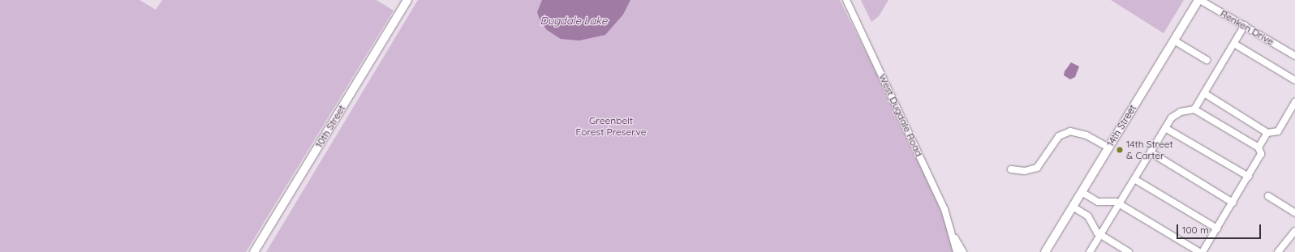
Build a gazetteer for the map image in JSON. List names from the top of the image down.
{
  "streets": {
    "street": [
      "Renken Drive",
      "West Dugdale Road",
      "14th Street",
      "10th Street"
    ]
  },
  "crossings": [
    ["Renken Drive", "14th Street"]
  ],
  "water": ["Dugdale Lake"],
  "parks": ["Greenbelt Forest Preserve"],
  "places": ["14th Street & Carter"],
  "scale_bar": "100 m"
}
